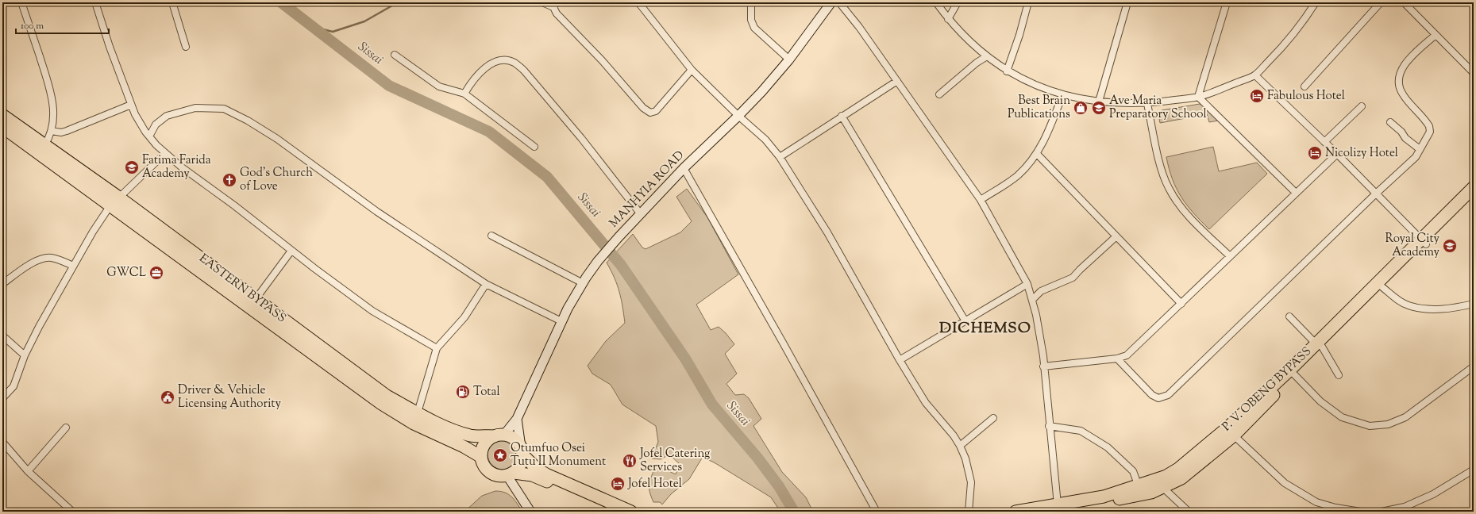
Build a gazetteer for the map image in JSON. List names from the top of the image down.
{
  "streets": {
    "highway": ["EASTERN BYPASS", "P. V. OBENG BYPASS"],
    "main road": ["MANHYIA ROAD"]
  },
  "crossings": [
    ["MANHYIA ROAD", "EASTERN BYPASS"]
  ],
  "districts": ["DICHEMSO"],
  "water": ["Sissai"],
  "places": {
    "hotel": ["Fabulous Hotel", "Nicolizy Hotel", "Jofel Hotel"],
    "shop": ["Best Brain Publications"],
    "school or university": ["Ave Maria Preparatory School", "Fatima Farida Academy", "Royal City Academy"],
    "church": ["God's Church of Love"],
    "office": ["GWCL"],
    "fuel station": ["Total"],
    "public building": ["Driver & Vehicle Licensing Authority"],
    "place": ["Otumfuo Osei Tutu II Monument"],
    "restaurant": ["Jofel Catering Services"]
  },
  "scale_bar": "100 m"
}
